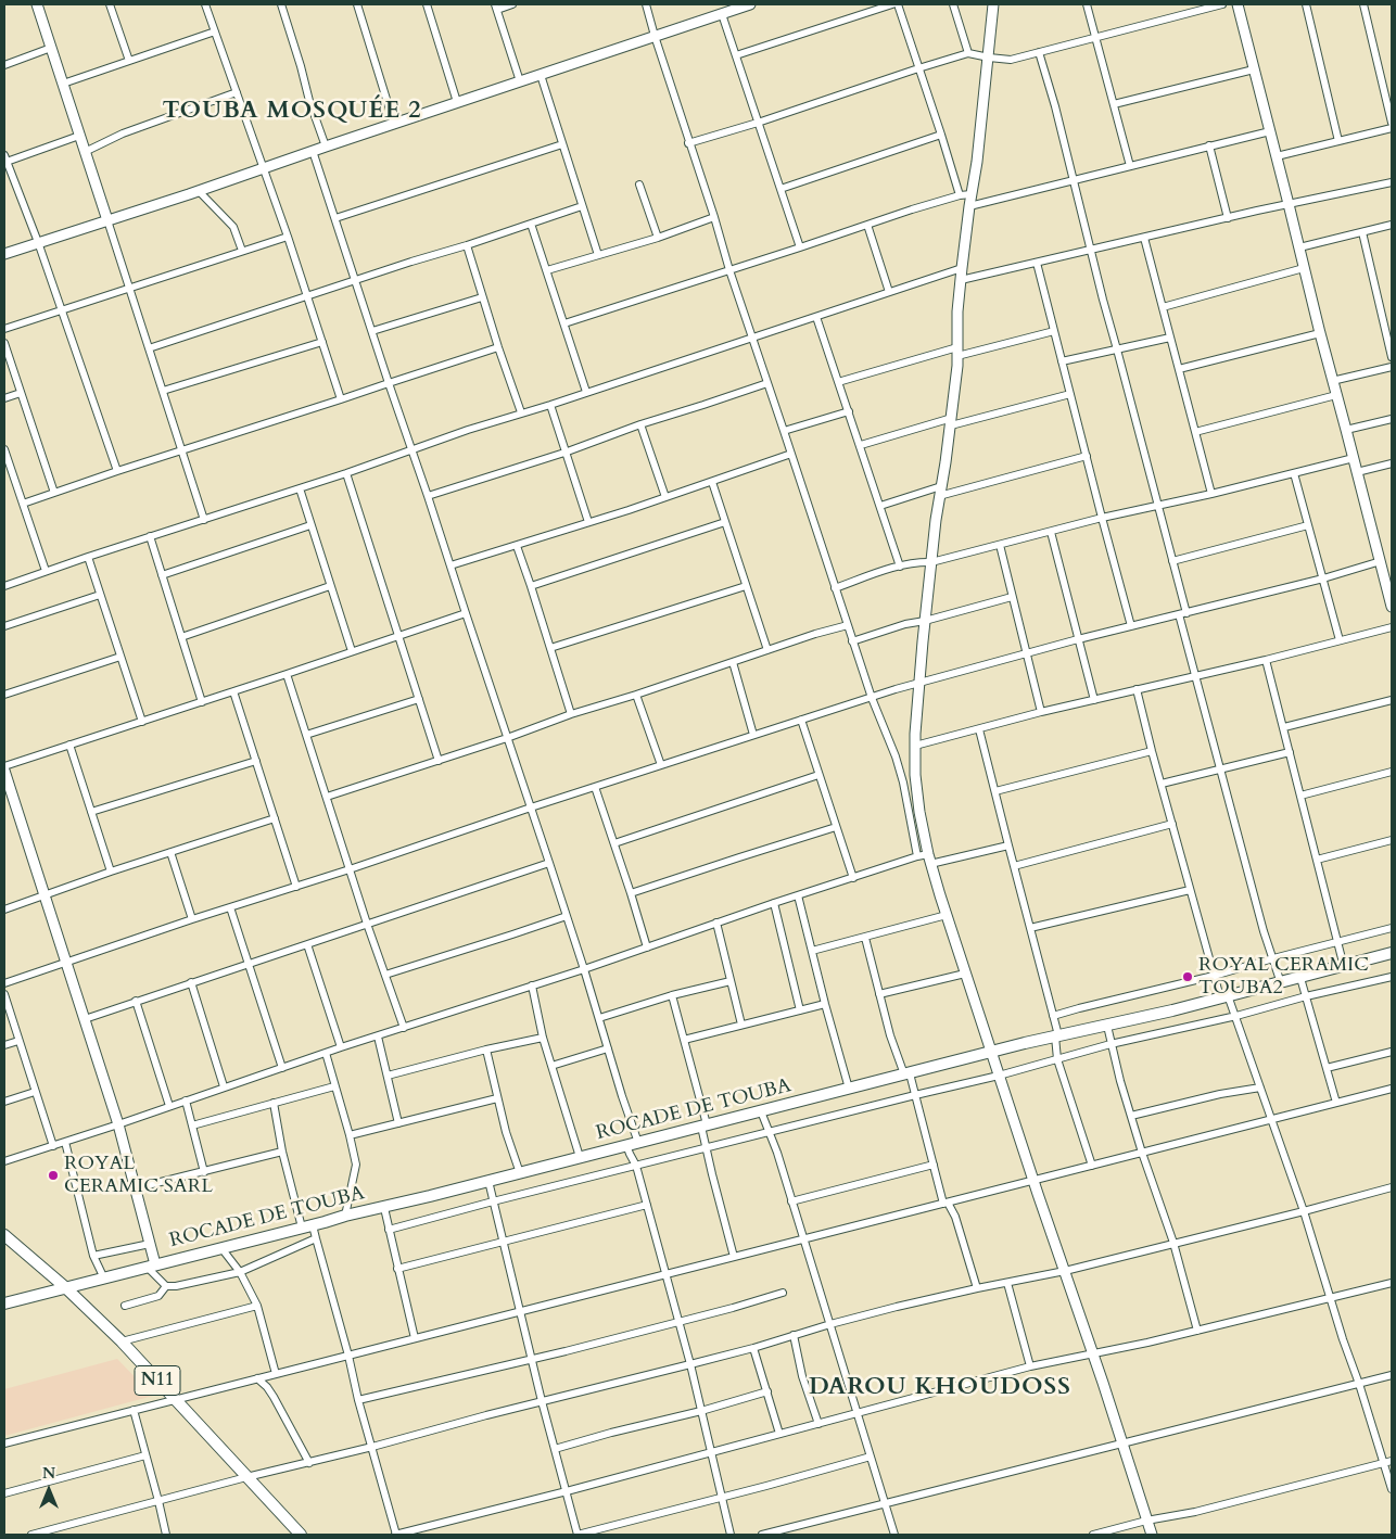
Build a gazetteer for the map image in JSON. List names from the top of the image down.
{
  "streets": {
    "main road": ["ROCADE DE TOUBA", "N11"]
  },
  "crossings": [
    ["ROCADE DE TOUBA", "N11"]
  ],
  "districts": ["TOUBA MOSQUÉE 2", "DAROU KHOUDOSS"],
  "places": ["ROYAL CERAMIC TOUBA2", "ROYAL CERAMIC SARL"],
  "north": "top"
}
